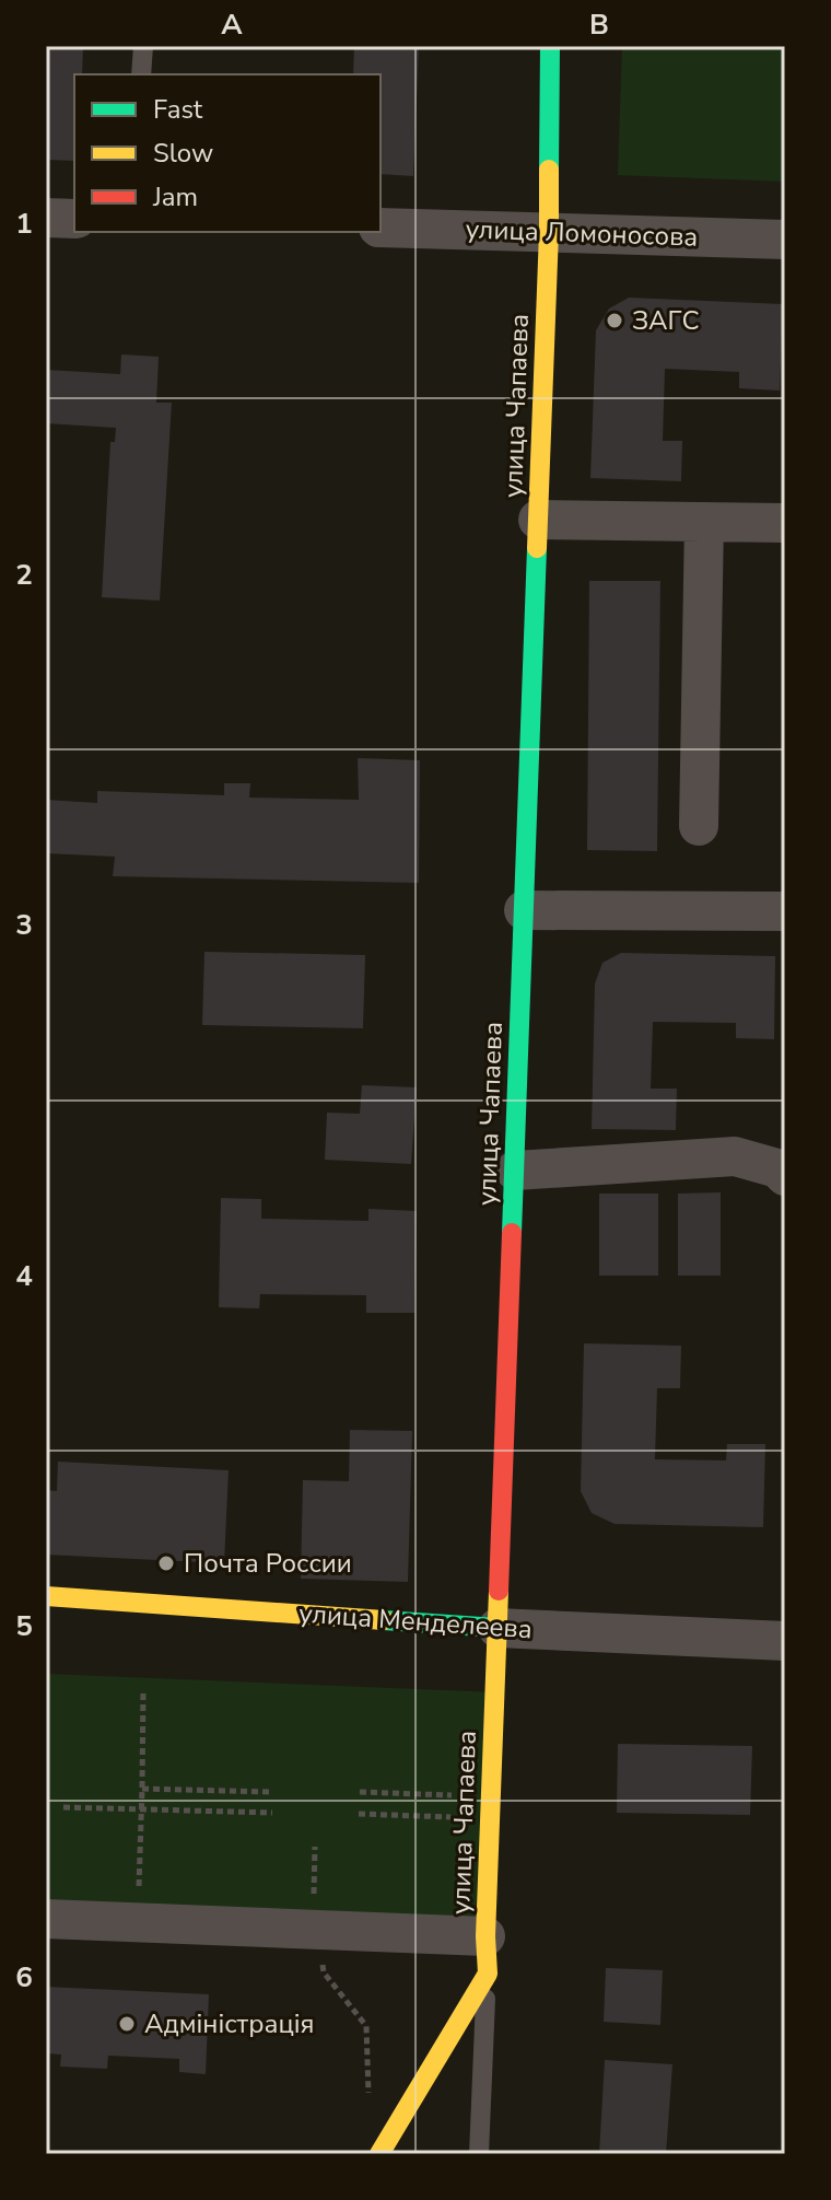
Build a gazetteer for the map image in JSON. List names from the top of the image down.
{
  "streets": {
    "main road": ["улица Чапаева", "улица Менделеева"],
    "street": ["улица Ломоносова"]
  },
  "crossings": [
    ["улица Ломоносова", "улица Чапаева"],
    ["улица Чапаева", "улица Менделеева"]
  ],
  "places": ["ЗАГС", "Почта России", "Адміністрація"],
  "legend": ["Fast", "Slow", "Jam"],
  "grid": {
    "columns": ["A", "B"],
    "rows": [
      "1",
      "2",
      "3",
      "4",
      "5",
      "6"
    ]
  }
}
